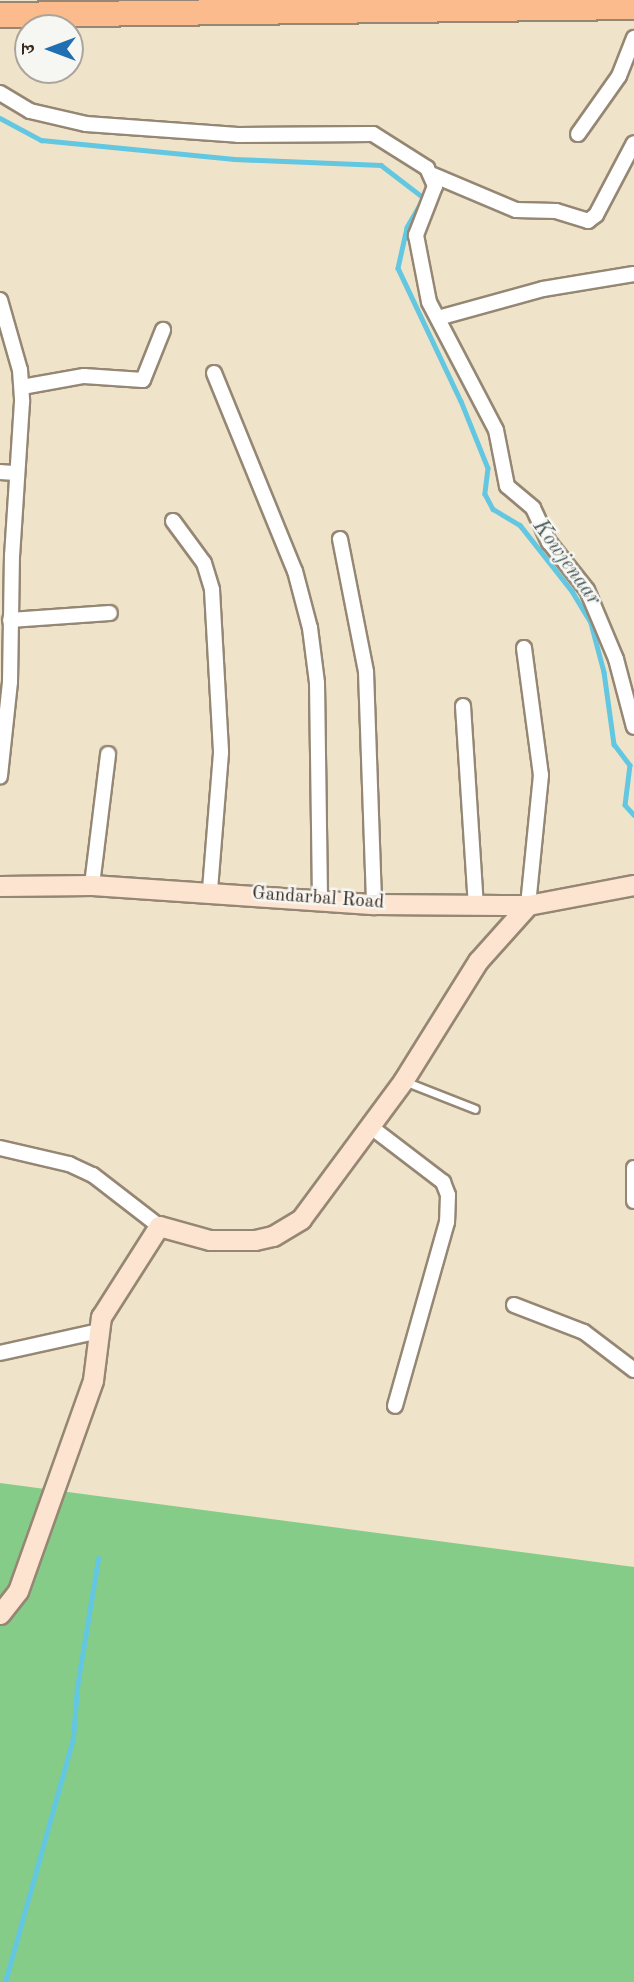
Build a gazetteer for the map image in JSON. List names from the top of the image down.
{
  "streets": {
    "street": ["Gandarbal Road"]
  },
  "water": ["Kowjenaar"],
  "north": "left"
}
